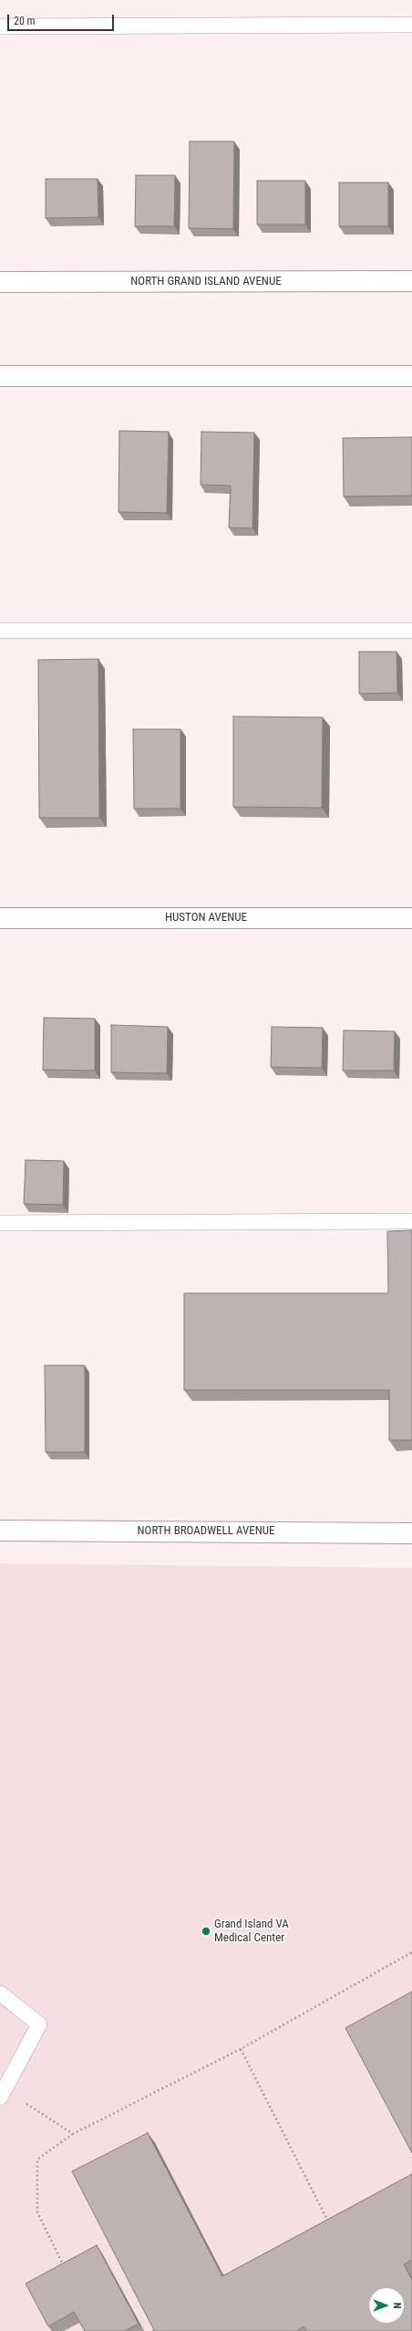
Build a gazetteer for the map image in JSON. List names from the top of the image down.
{
  "streets": {
    "street": ["NORTH GRAND ISLAND AVENUE", "HUSTON AVENUE", "NORTH BROADWELL AVENUE"]
  },
  "places": ["Grand Island VA Medical Center"],
  "scale_bar": "20 m",
  "north": "right"
}
